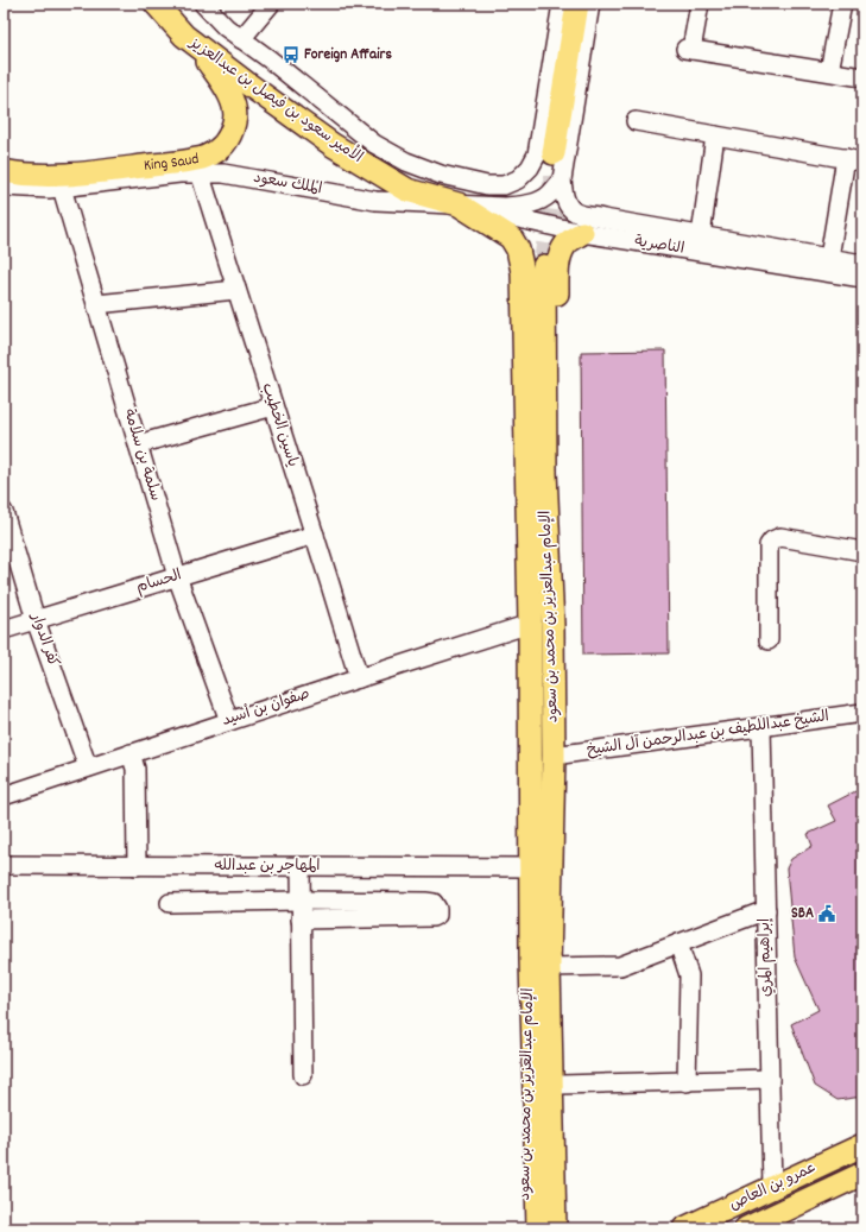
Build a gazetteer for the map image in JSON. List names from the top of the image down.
{
  "streets": {
    "main road": [
      "الأمير سعود بن فيصل بن عبدالعزيز",
      "King Saud",
      "الإمام عبدالعزيز بن محمد بن سعود",
      "عمرو بن العاص"
    ],
    "street": [
      "الملك سعود",
      "الناصرية",
      "ياسين الخطيب",
      "سلمة بن سلامة",
      "الحسام",
      "كفر الدوار",
      "صفوان بن أسيد",
      "الشيخ عبداللطيف بن عبدالرحمن آل الشيخ",
      "المهاجر بن عبدالله",
      "إبراهيم المري"
    ]
  },
  "crossings": [
    ["الأمير سعود بن فيصل بن عبدالعزيز", "King Saud"],
    ["الأمير سعود بن فيصل بن عبدالعزيز", "الملك سعود"],
    ["الأمير سعود بن فيصل بن عبدالعزيز", "الناصرية"],
    ["الأمير سعود بن فيصل بن عبدالعزيز", "الإمام عبدالعزيز بن محمد بن سعود"],
    ["الملك سعود", "الناصرية"],
    ["الملك سعود", "ياسين الخطيب"],
    ["الملك سعود", "سلمة بن سلامة"],
    ["ياسين الخطيب", "الحسام"],
    ["ياسين الخطيب", "صفوان بن أسيد"],
    ["سلمة بن سلامة", "الحسام"],
    ["سلمة بن سلامة", "صفوان بن أسيد"],
    ["الحسام", "كفر الدوار"],
    ["الإمام عبدالعزيز بن محمد بن سعود", "صفوان بن أسيد"],
    ["الإمام عبدالعزيز بن محمد بن سعود", "الشيخ عبداللطيف بن عبدالرحمن آل الشيخ"],
    ["الإمام عبدالعزيز بن محمد بن سعود", "المهاجر بن عبدالله"],
    ["كفر الدوار", "صفوان بن أسيد"],
    ["الشيخ عبداللطيف بن عبدالرحمن آل الشيخ", "إبراهيم المري"],
    ["إبراهيم المري", "عمرو بن العاص"]
  ],
  "places": {
    "bus stop": ["Foreign Affairs"],
    "public building": ["SBA"]
  }
}
